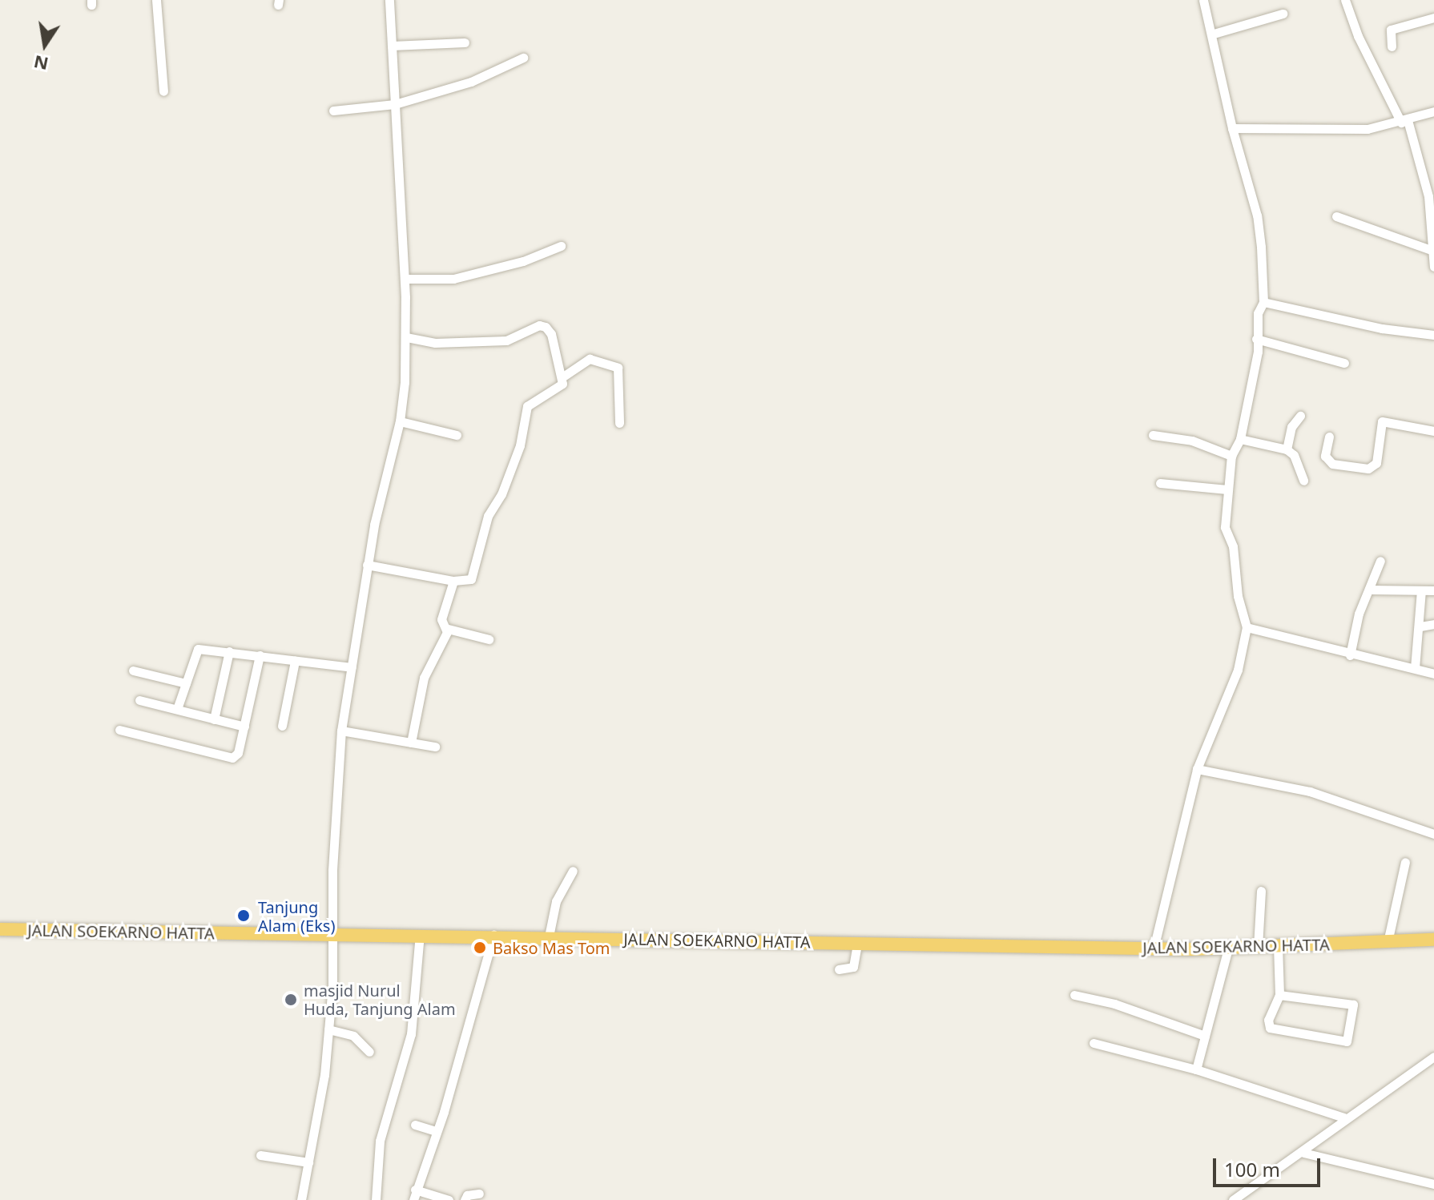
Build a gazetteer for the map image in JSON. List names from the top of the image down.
{
  "streets": {
    "highway": ["JALAN SOEKARNO HATTA"]
  },
  "places": ["Tanjung Alam (Eks)", "Bakso Mas Tom", "masjid Nurul Huda, Tanjung Alam"],
  "scale_bar": "100 m",
  "north": "bottom"
}
